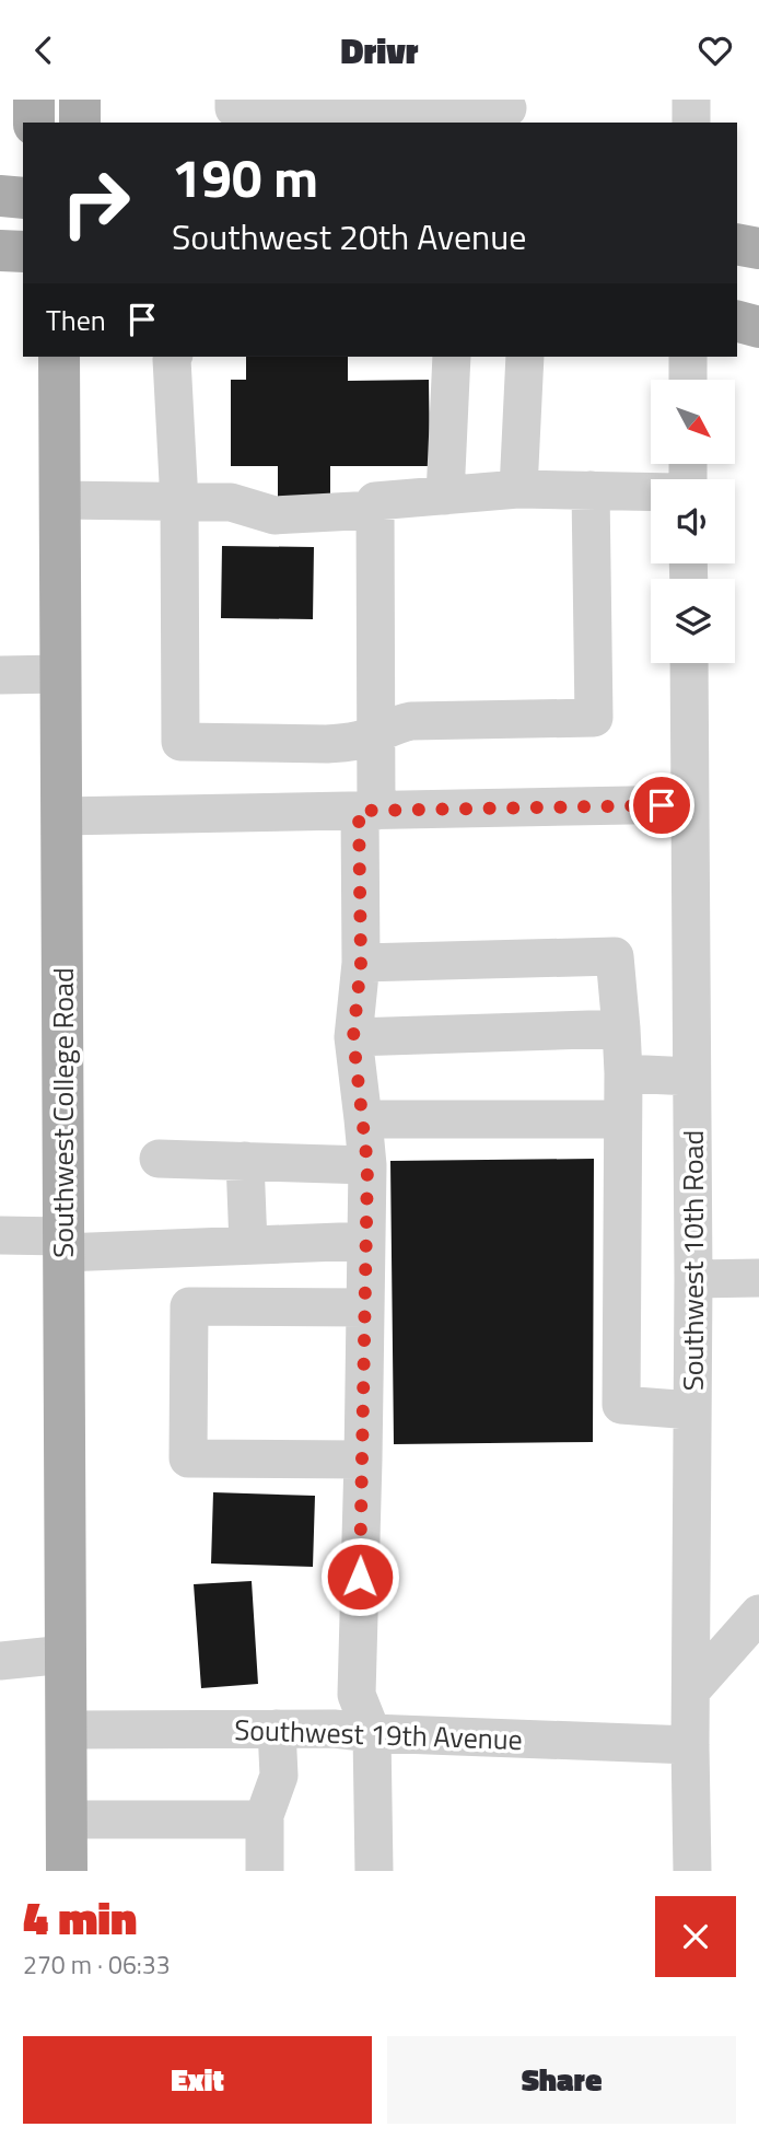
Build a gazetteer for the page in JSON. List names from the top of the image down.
{
  "streets": {
    "main road": ["Southwest College Road"],
    "street": ["Southwest 10th Road", "Southwest 19th Avenue"]
  },
  "crossings": [
    ["Southwest College Road", "Southwest 19th Avenue"],
    ["Southwest 10th Road", "Southwest 19th Avenue"]
  ],
  "north": "bottom right",
  "page": {
    "header": "Drivr",
    "turn": ["190 m", "Southwest 20th Avenue"],
    "then": "Then",
    "heading": ["4 min", "270 m · 06:33"],
    "buttons": ["Exit", "Share"]
  }
}
